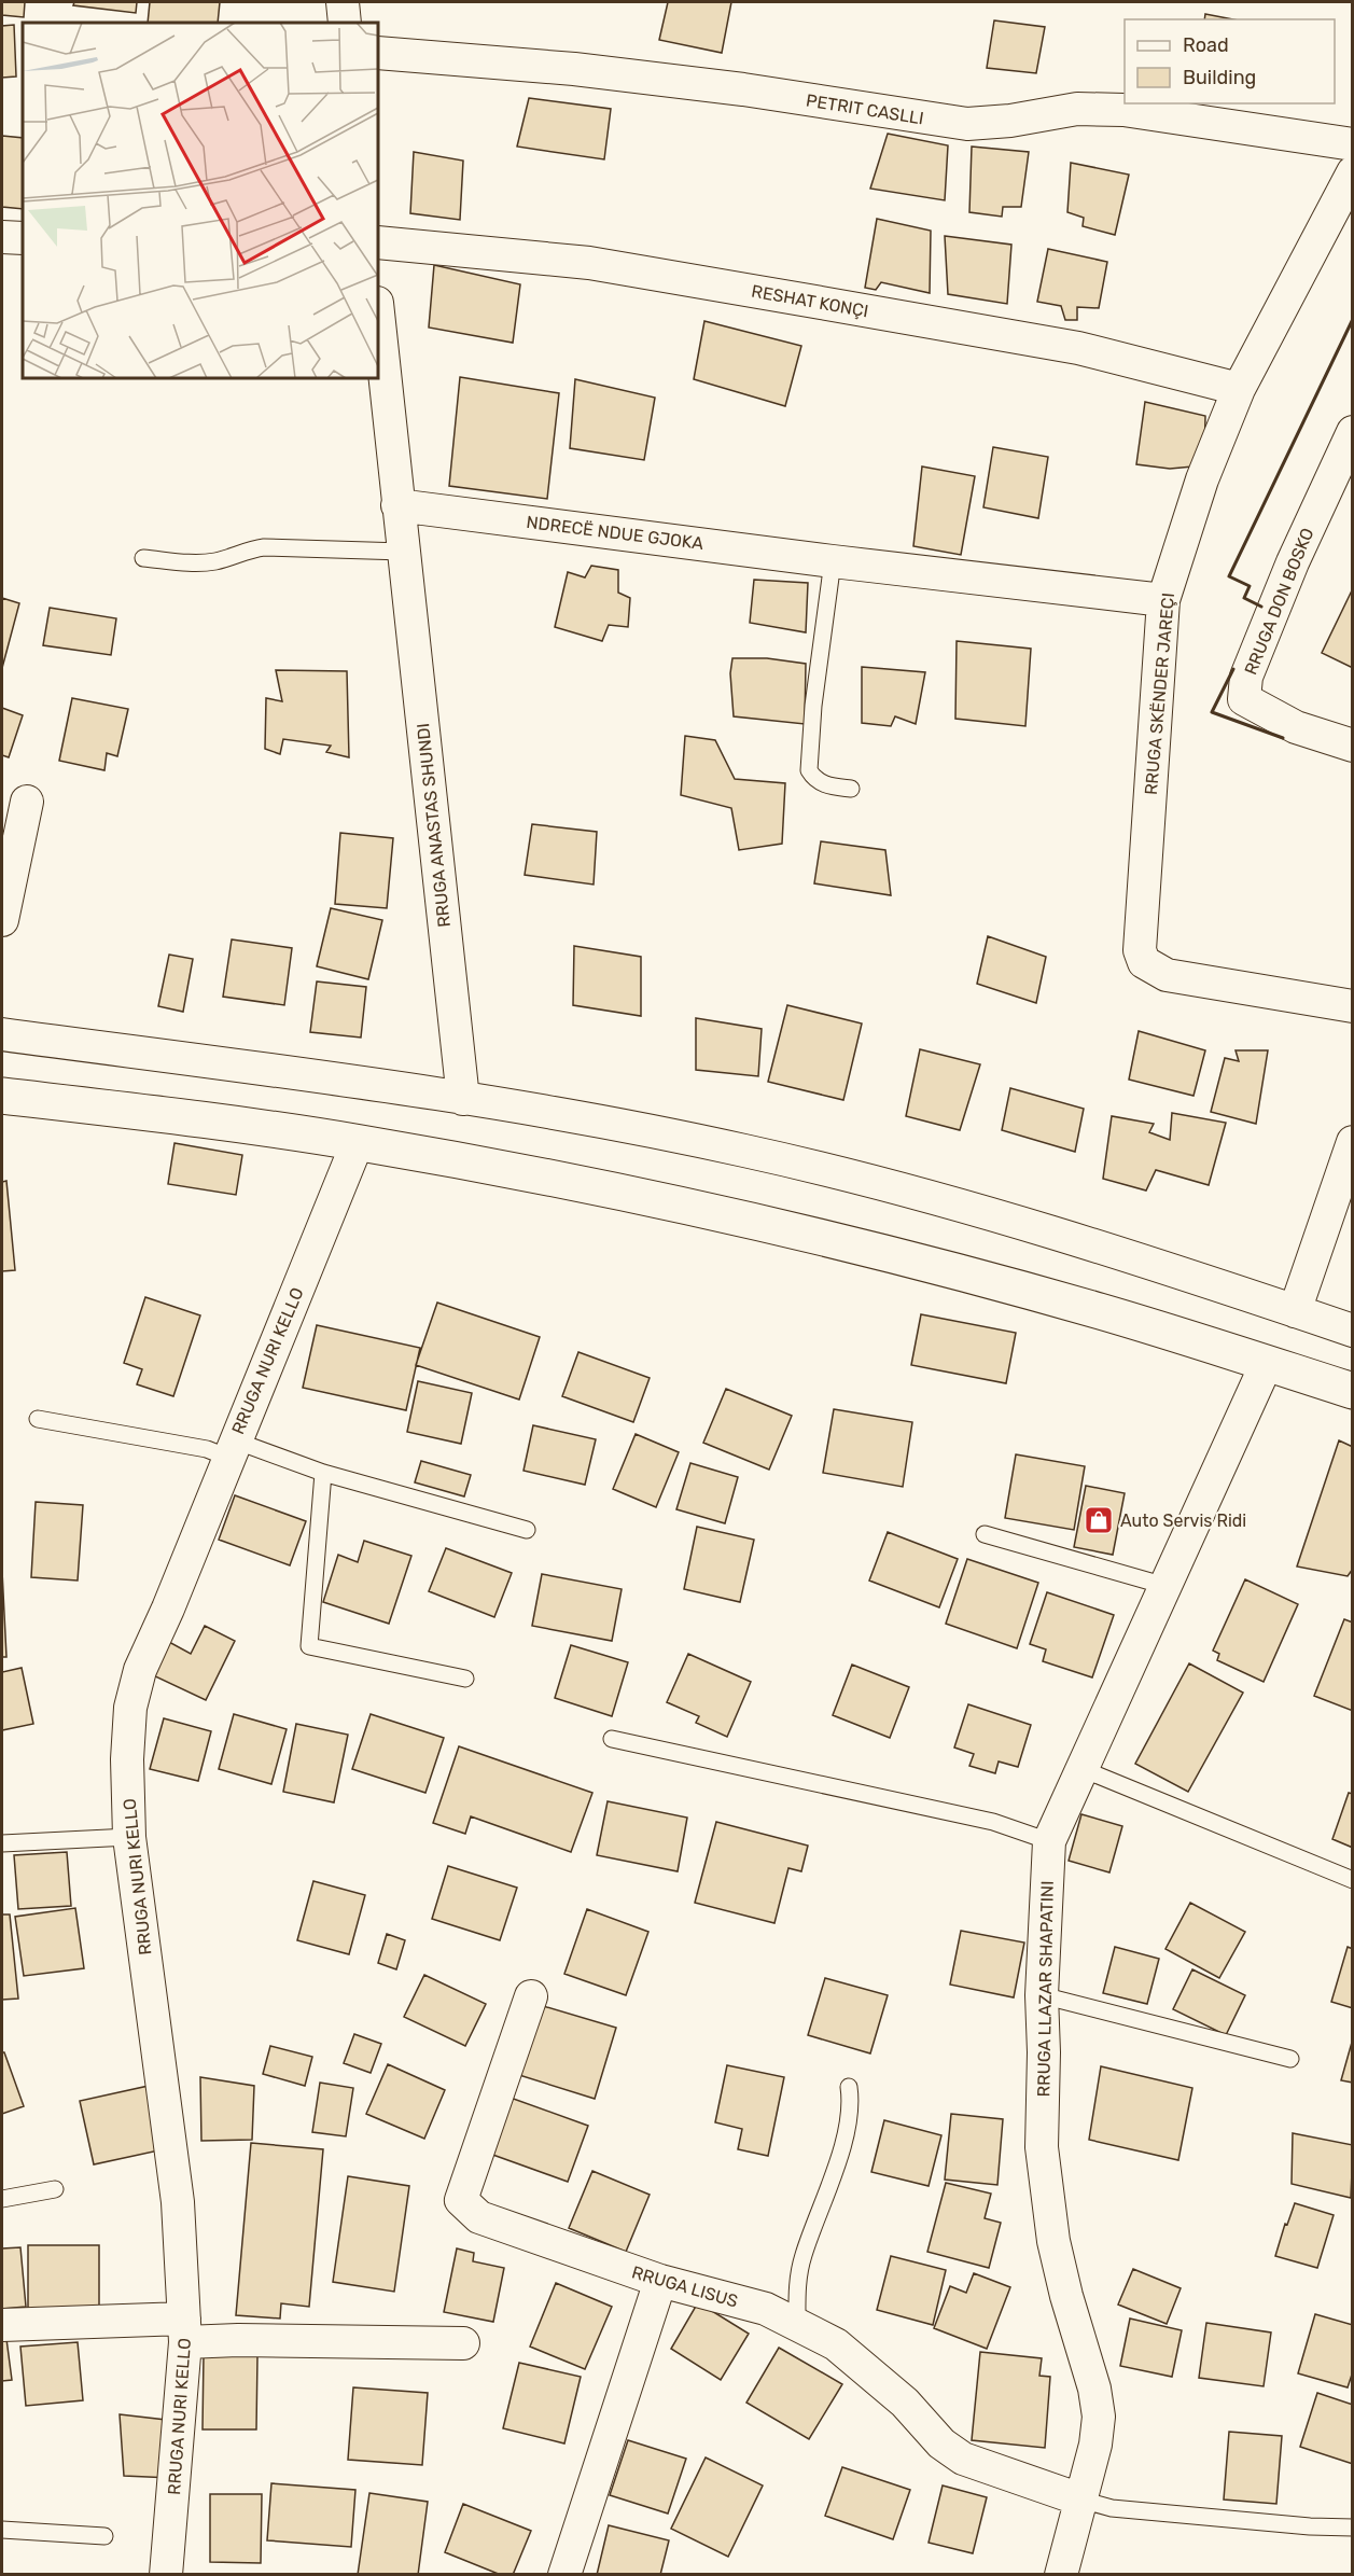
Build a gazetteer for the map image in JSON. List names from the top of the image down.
{
  "streets": {
    "street": [
      "PETRIT CASLLI",
      "RESHAT KONÇI",
      "NDRECË NDUE GJOKA",
      "RRUGA DON BOSKO",
      "RRUGA SKËNDER JAREÇI",
      "RRUGA ANASTAS SHUNDI",
      "RRUGA NURI KELLO",
      "RRUGA LLAZAR SHAPATINI",
      "RRUGA LISUS"
    ]
  },
  "crossings": [
    ["RESHAT KONÇI", "RRUGA SKËNDER JAREÇI"],
    ["NDRECË NDUE GJOKA", "RRUGA SKËNDER JAREÇI"],
    ["NDRECË NDUE GJOKA", "RRUGA ANASTAS SHUNDI"],
    ["RRUGA LLAZAR SHAPATINI", "RRUGA LISUS"]
  ],
  "places": {
    "shop": ["Auto Servis Ridi"]
  },
  "legend": ["Road", "Building"]
}
